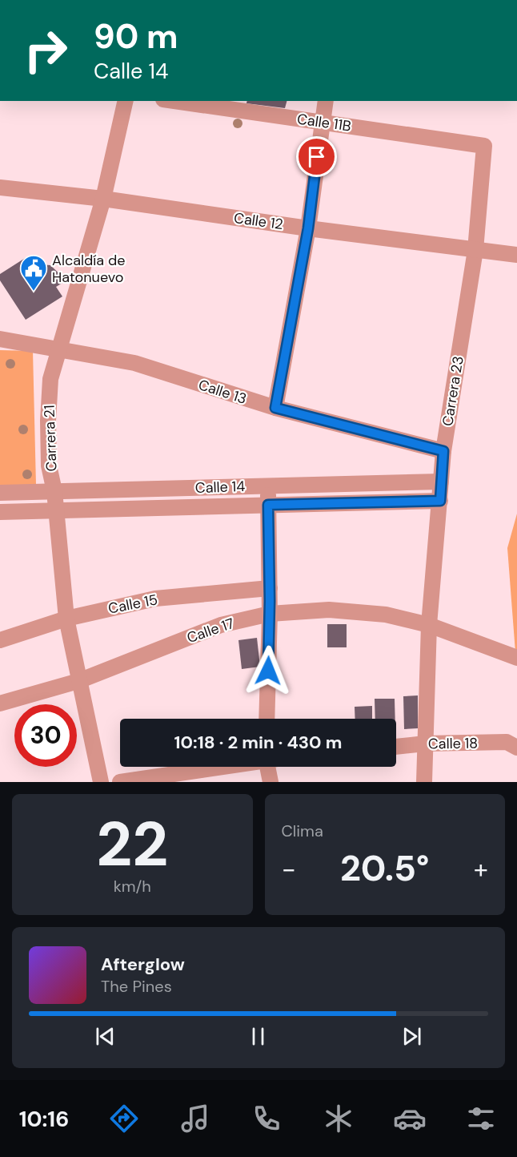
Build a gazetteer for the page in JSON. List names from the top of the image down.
{
  "streets": {
    "street": [
      "Calle 11B",
      "Calle 12",
      "Carrera 23",
      "Calle 13",
      "Carrera 21",
      "Calle 14",
      "Calle 15",
      "Calle 17",
      "Calle 18"
    ]
  },
  "crossings": [
    ["Calle 11B", "Carrera 23"],
    ["Calle 12", "Carrera 23"],
    ["Calle 12", "Carrera 21"],
    ["Carrera 23", "Calle 13"],
    ["Carrera 23", "Calle 14"],
    ["Carrera 23", "Calle 17"],
    ["Carrera 23", "Calle 18"],
    ["Calle 13", "Carrera 21"],
    ["Carrera 21", "Calle 14"],
    ["Carrera 21", "Calle 15"],
    ["Carrera 21", "Calle 17"]
  ],
  "places": {
    "public building": ["Alcaldía de Hatonuevo"]
  },
  "page": {
    "turn": ["90 m", "Calle 14"],
    "limit": "30",
    "trip": "10:18 · 2 min · 430 m",
    "tile": [
      ["22", "km/h"],
      "Clima"
    ],
    "heat": ["−", "20.5°", "+"],
    "song": ["Afterglow", "The Pines"],
    "tabs": "10:16"
  }
}
